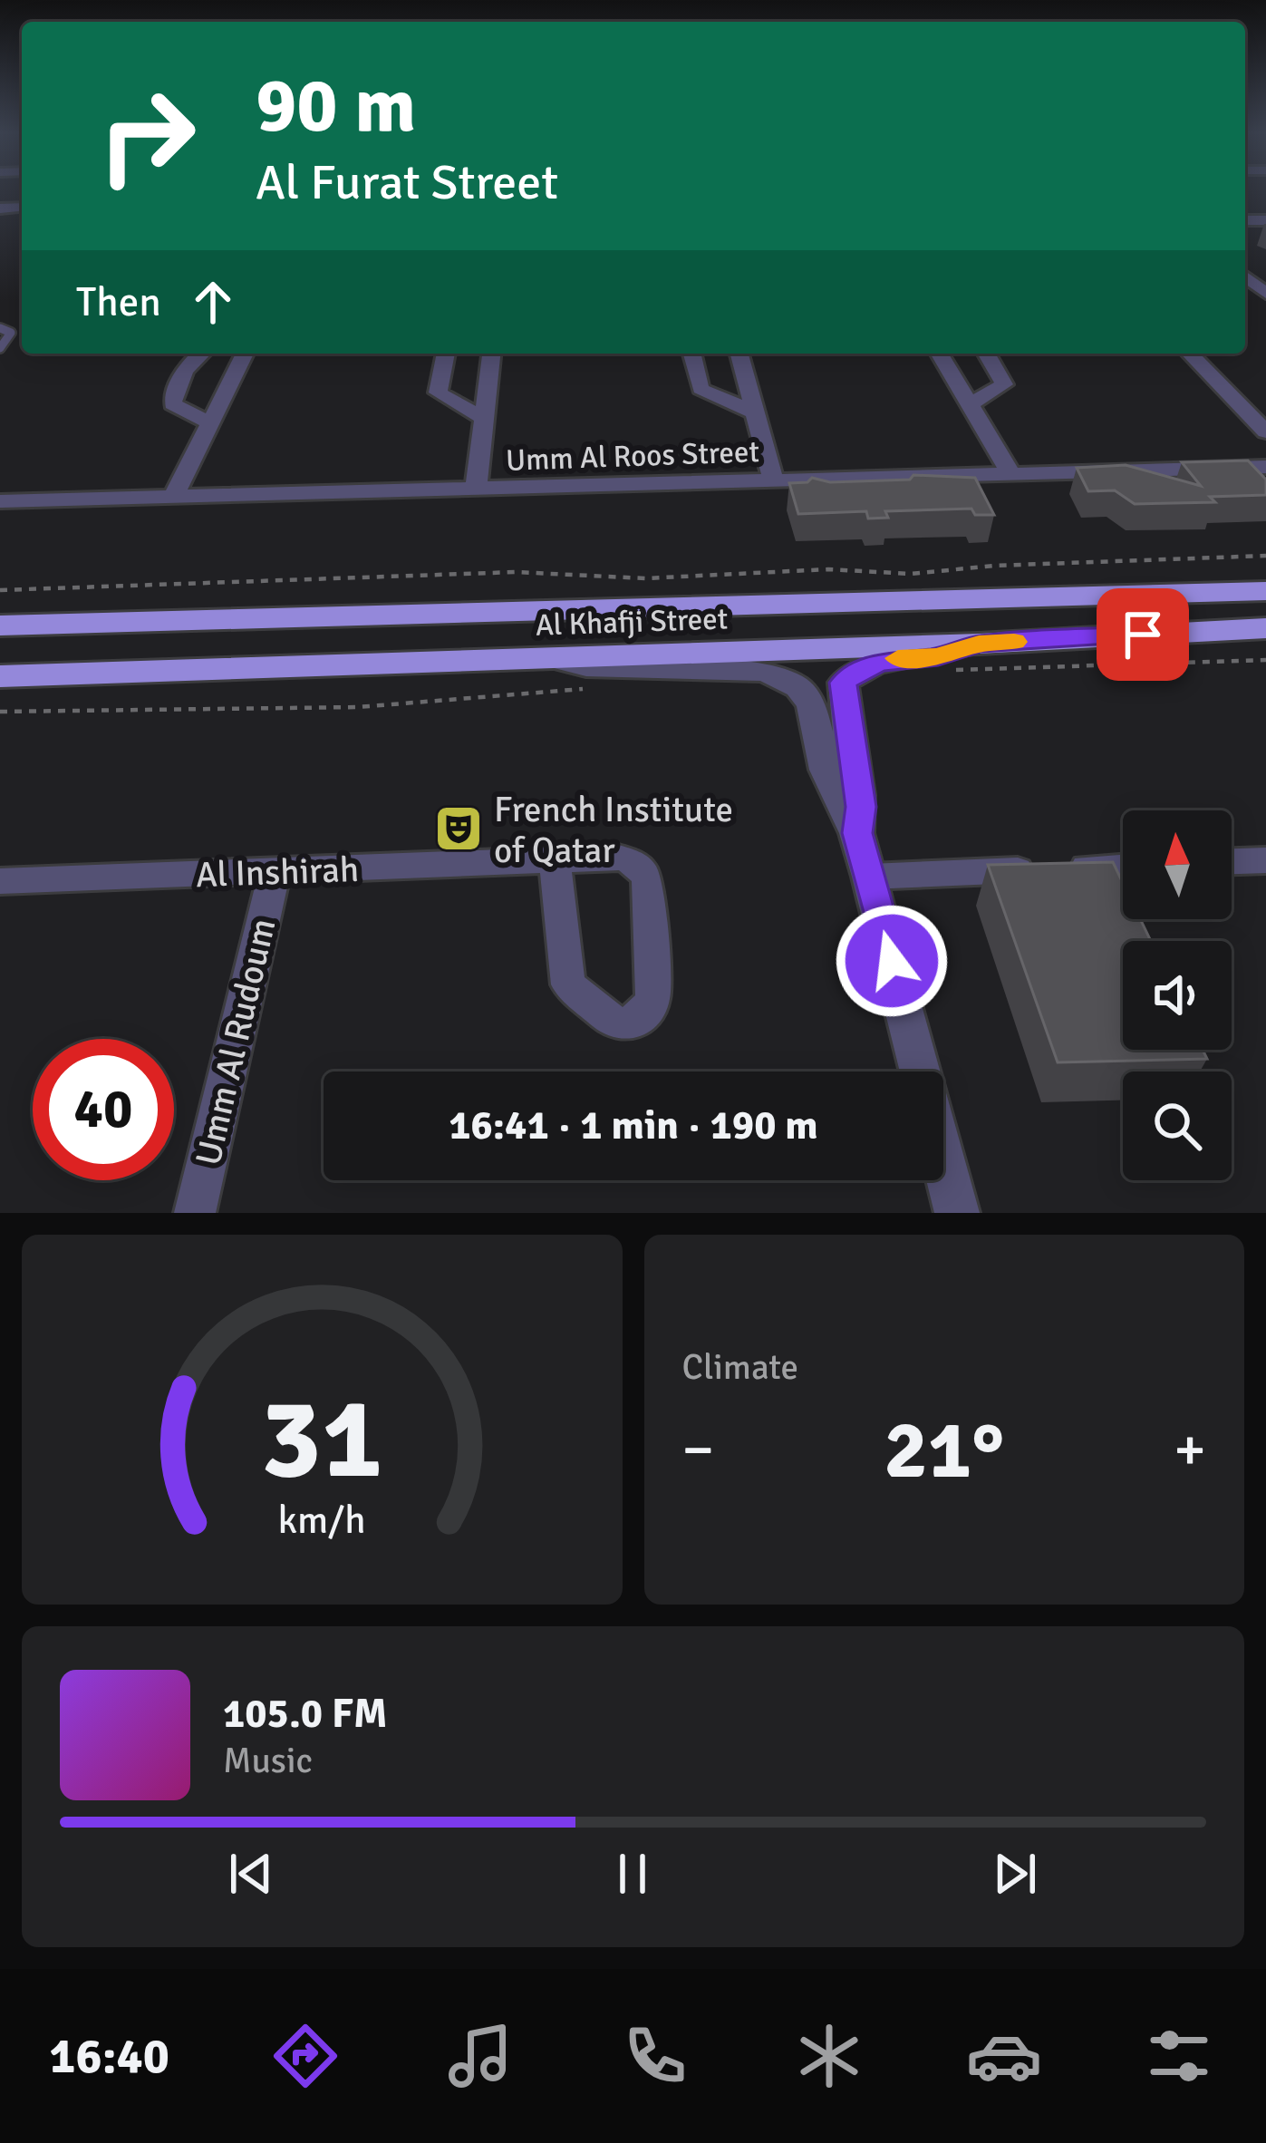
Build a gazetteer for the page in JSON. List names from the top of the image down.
{
  "streets": {
    "highway": ["Al Khafji Street"],
    "street": ["Umm Al Roos Street", "Al Inshirah", "Umm Al Rudoum"]
  },
  "crossings": [
    ["Al Inshirah", "Umm Al Rudoum"]
  ],
  "places": {
    "theatre": ["French Institute of Qatar"]
  },
  "north": "top",
  "page": {
    "turn": ["90 m", "Al Furat Street"],
    "then": "Then",
    "limit": "40",
    "trip": "16:41 · 1 min · 190 m",
    "tile": "Climate",
    "heat": ["−", "21°", "+"],
    "song": ["105.0 FM", "Music"],
    "tabs": "16:40",
    "gauge": ["31", "km/h"]
  }
}
